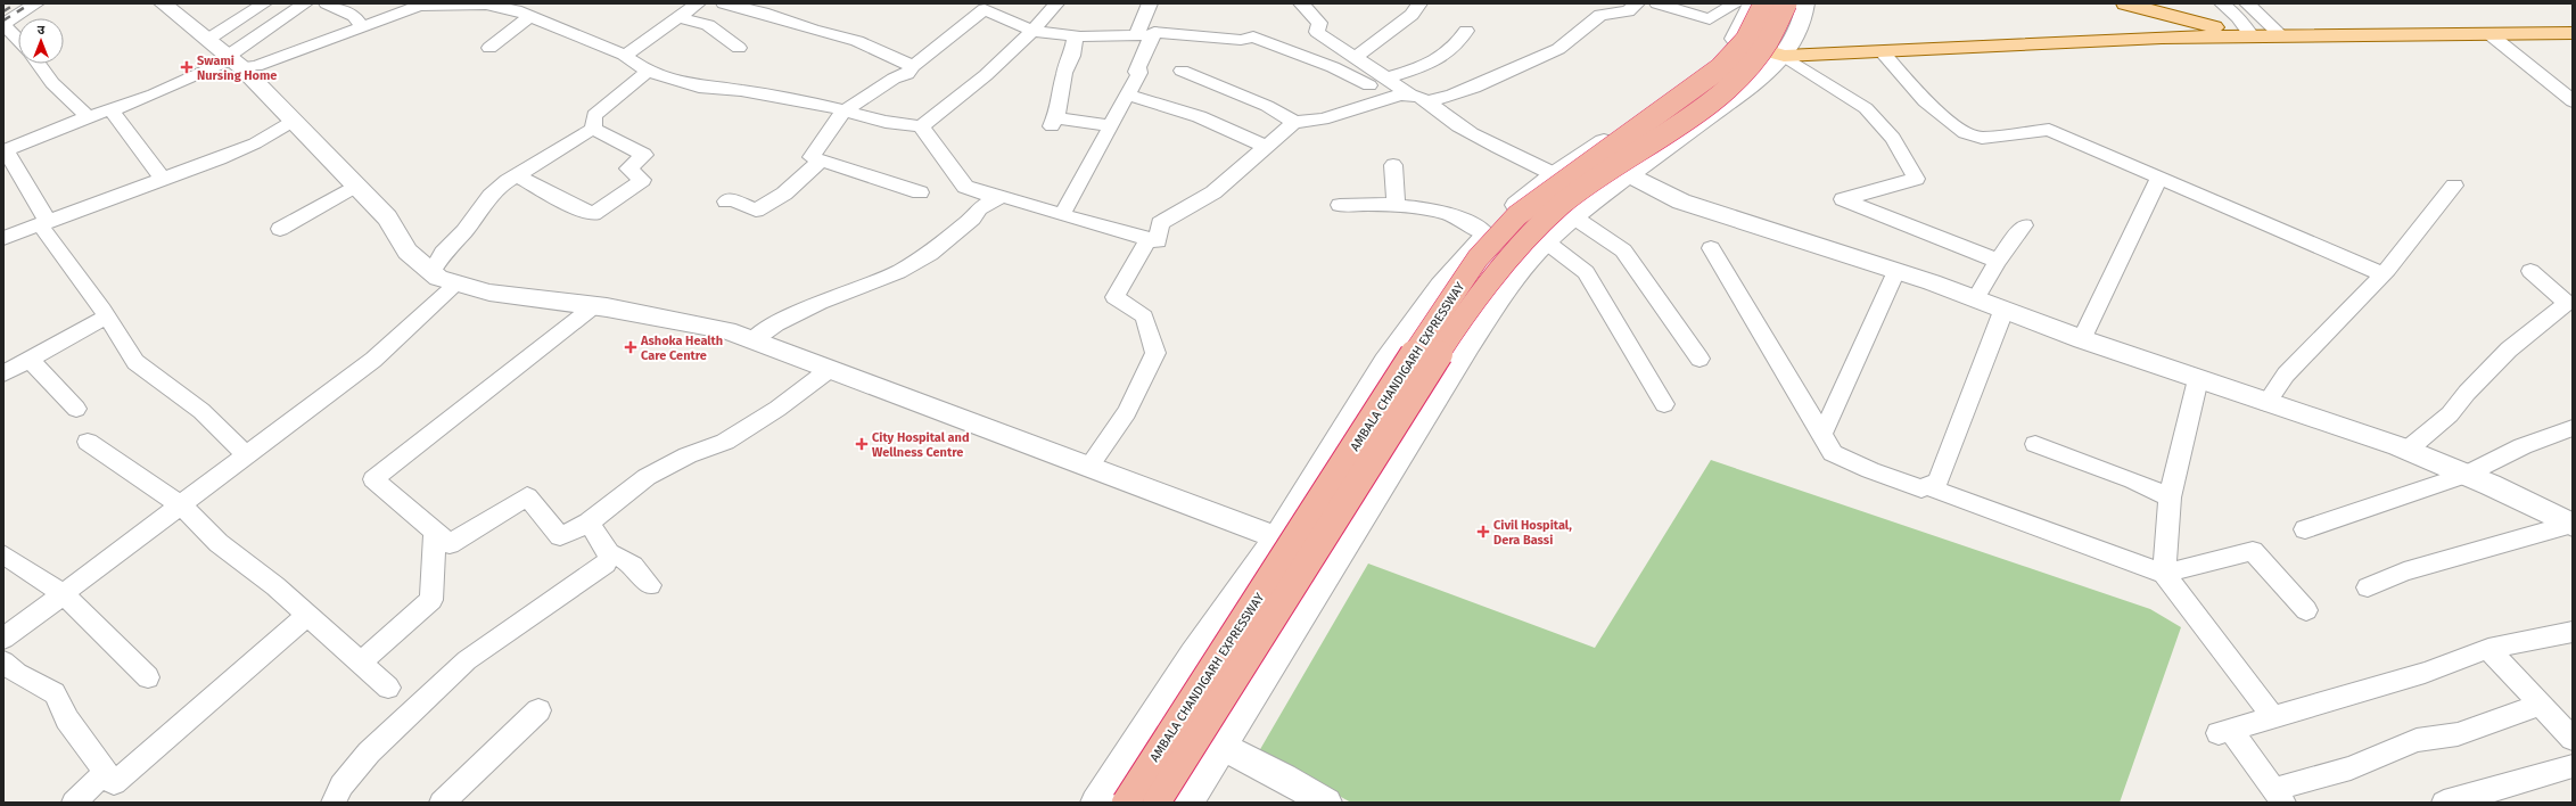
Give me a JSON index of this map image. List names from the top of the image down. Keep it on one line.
{"streets":{"highway":["AMBALA CHANDIGARH EXPRESSWAY"]},"places":{"health":["Swami Nursing Home","Ashoka Health Care Centre","City Hospital and Wellness Centre","Civil Hospital, Dera Bassi"]},"north":"top"}
